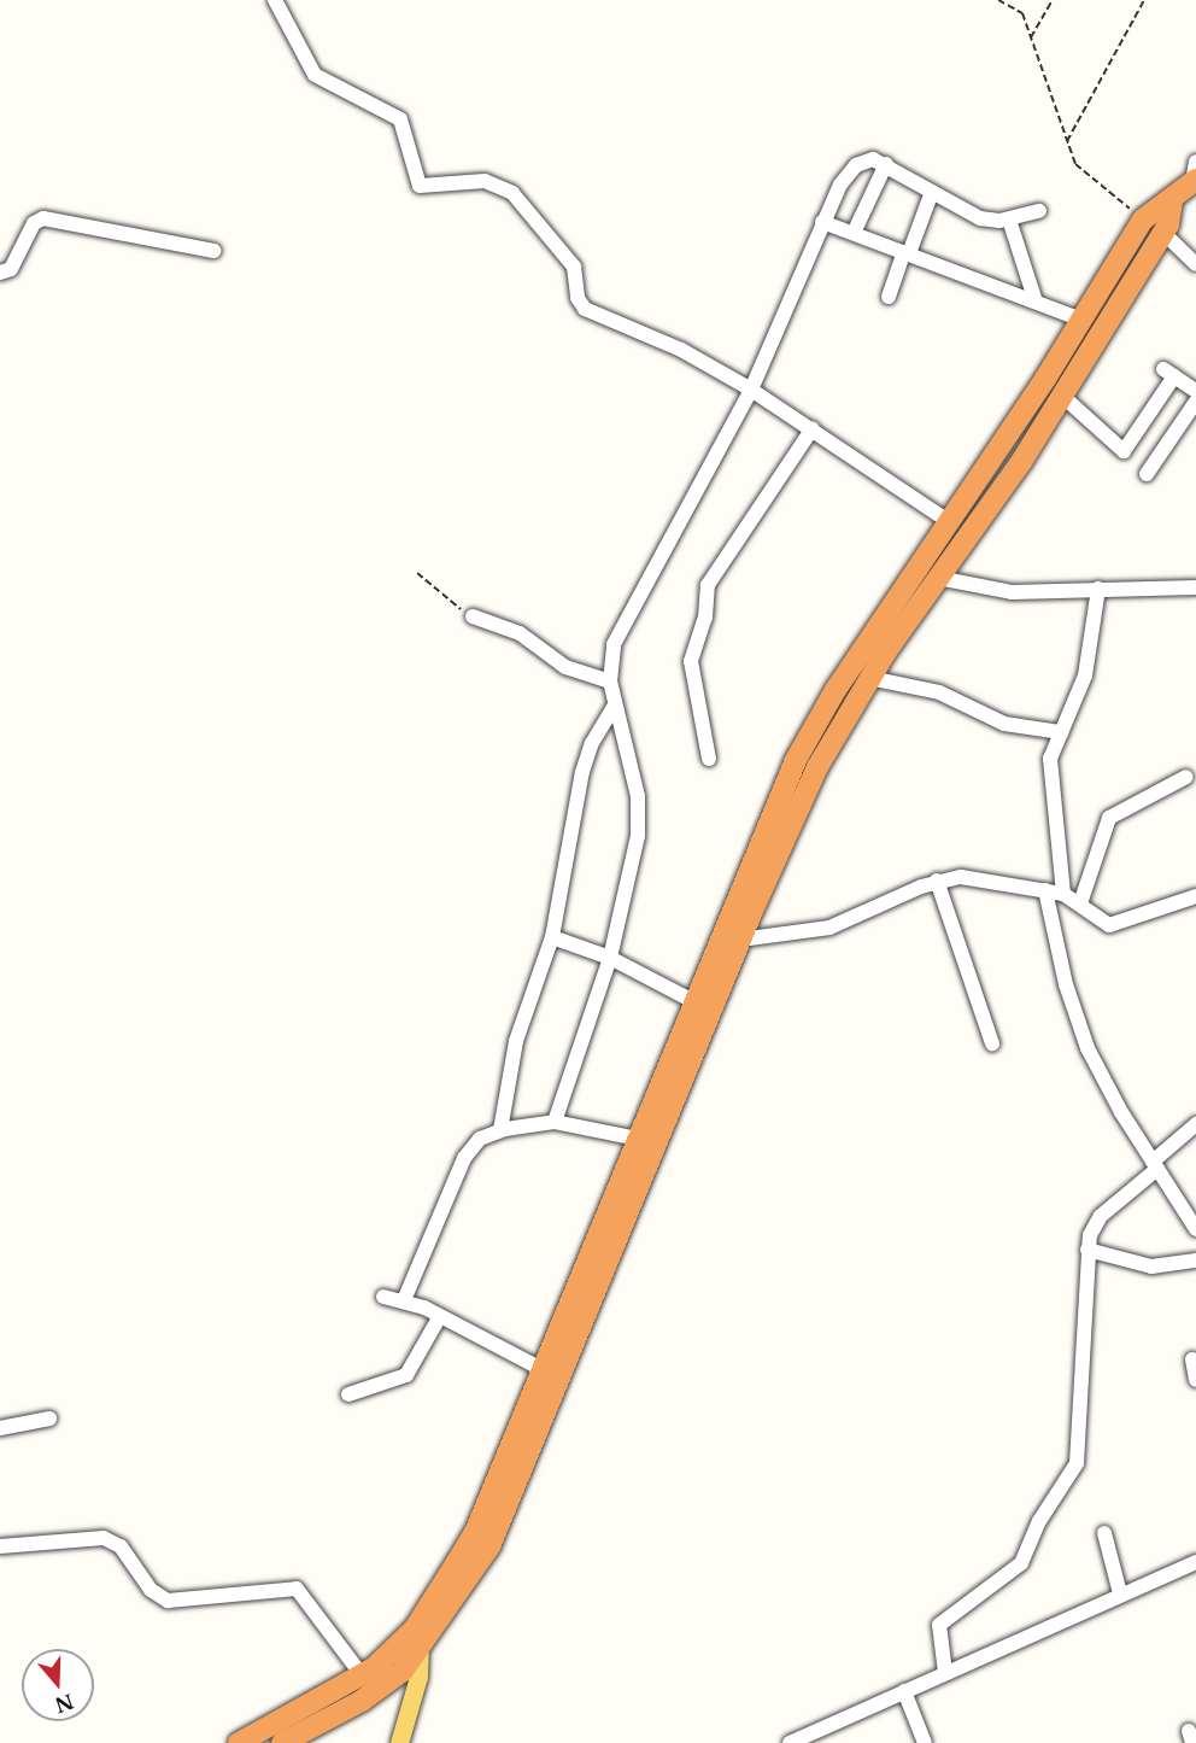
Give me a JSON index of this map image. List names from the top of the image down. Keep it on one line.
{"north":"bottom"}
